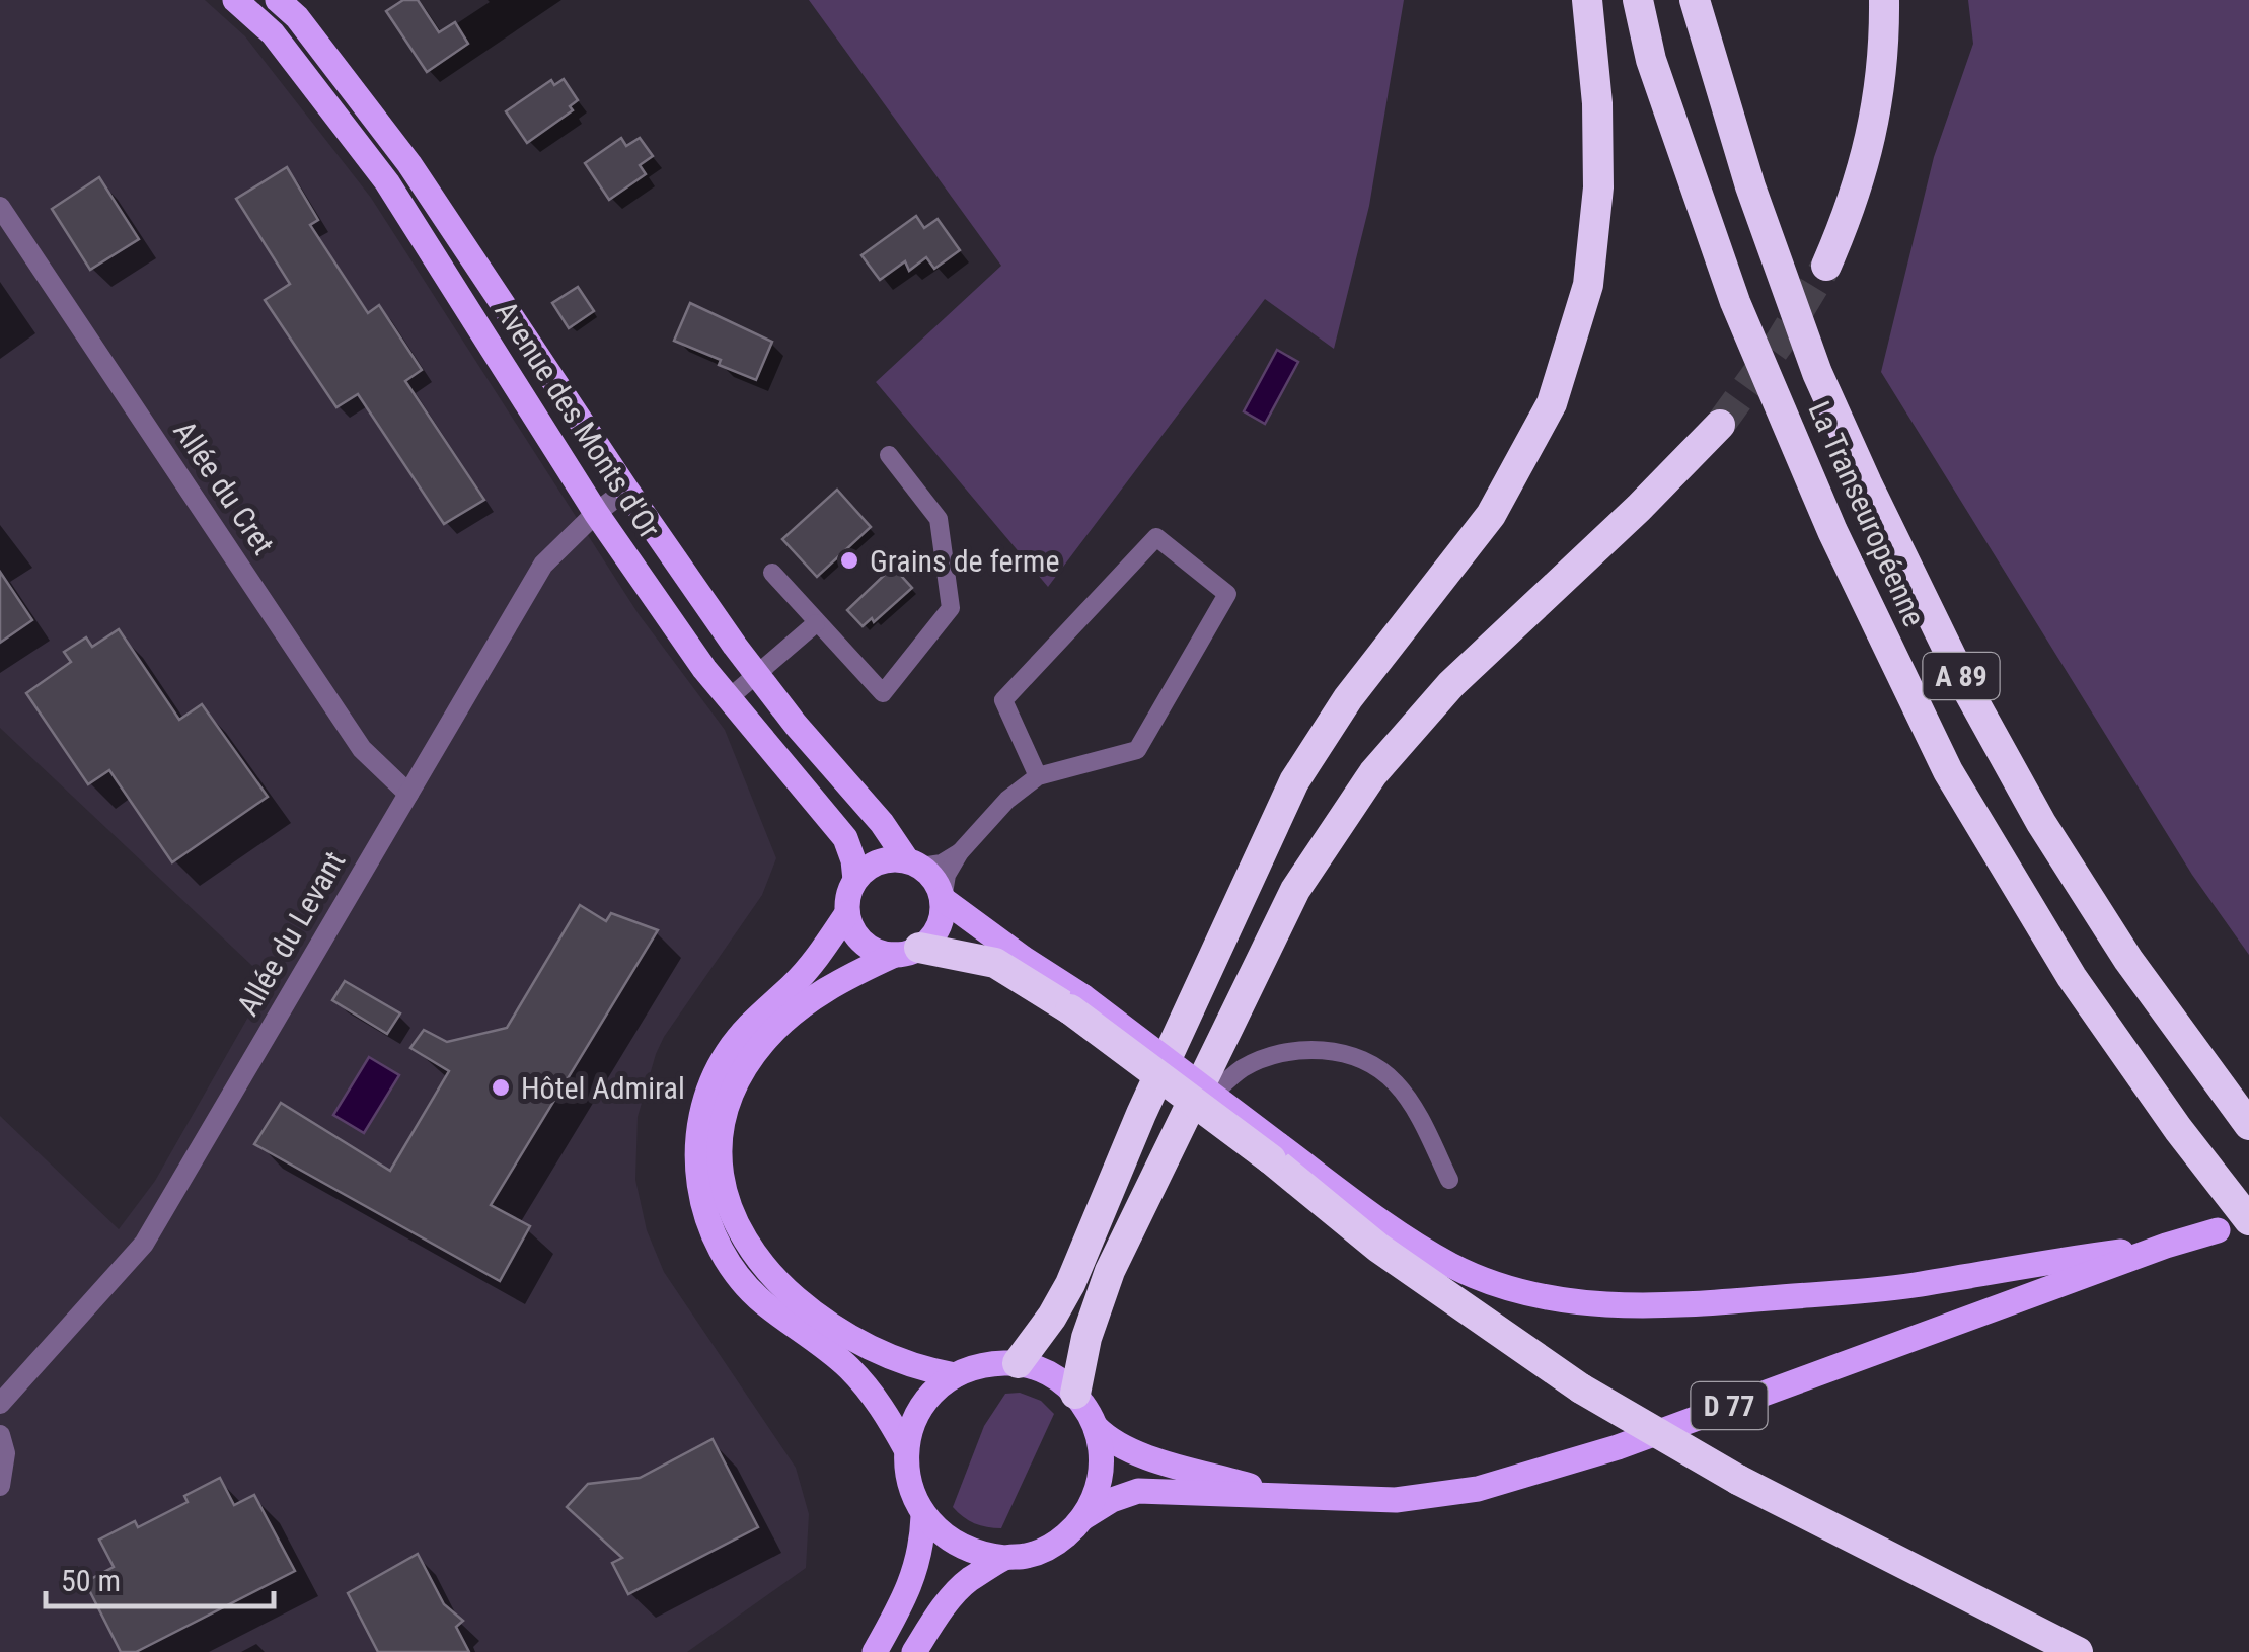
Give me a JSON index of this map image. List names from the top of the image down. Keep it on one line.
{"streets":{"highway":["La Transeuropéenne","A 89"],"main road":["Avenue des Monts d'Or","D 77"],"street":["Allée du Cret","Allée du Levant"]},"crossings":[["Avenue des Monts d'Or","Allée du Levant"],["Allée du Cret","Allée du Levant"]],"places":["Grains de ferme","Hôtel Admiral"],"scale_bar":"50 m"}
